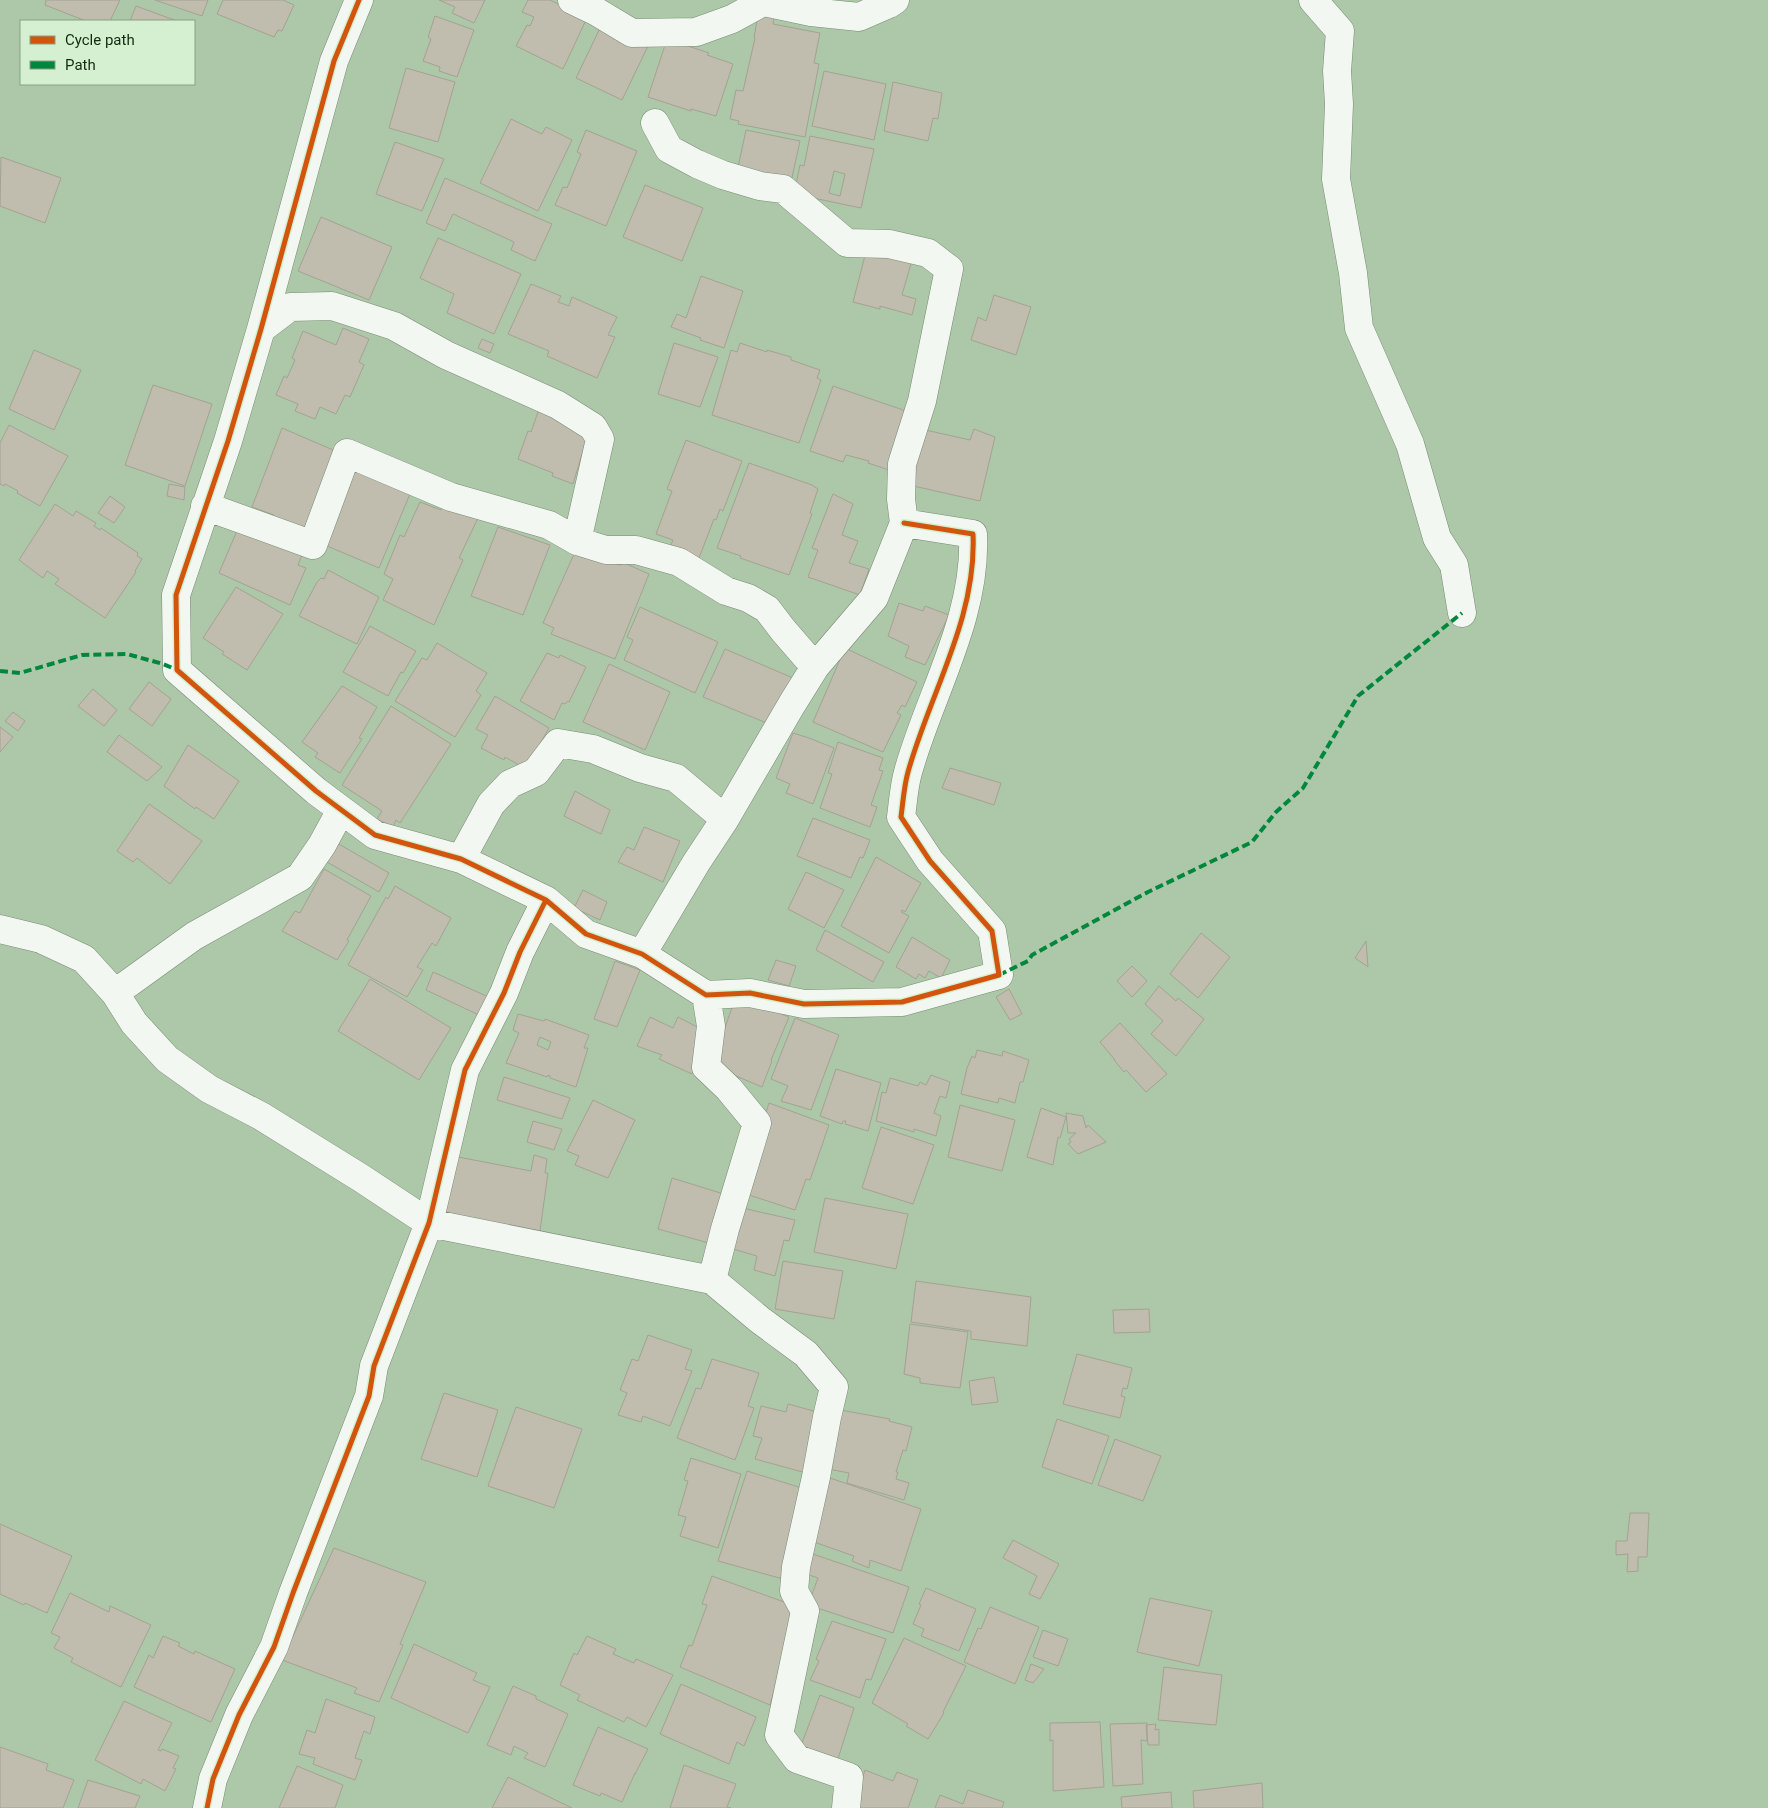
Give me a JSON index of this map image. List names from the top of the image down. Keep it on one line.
{"legend":["Cycle path","Path"]}
